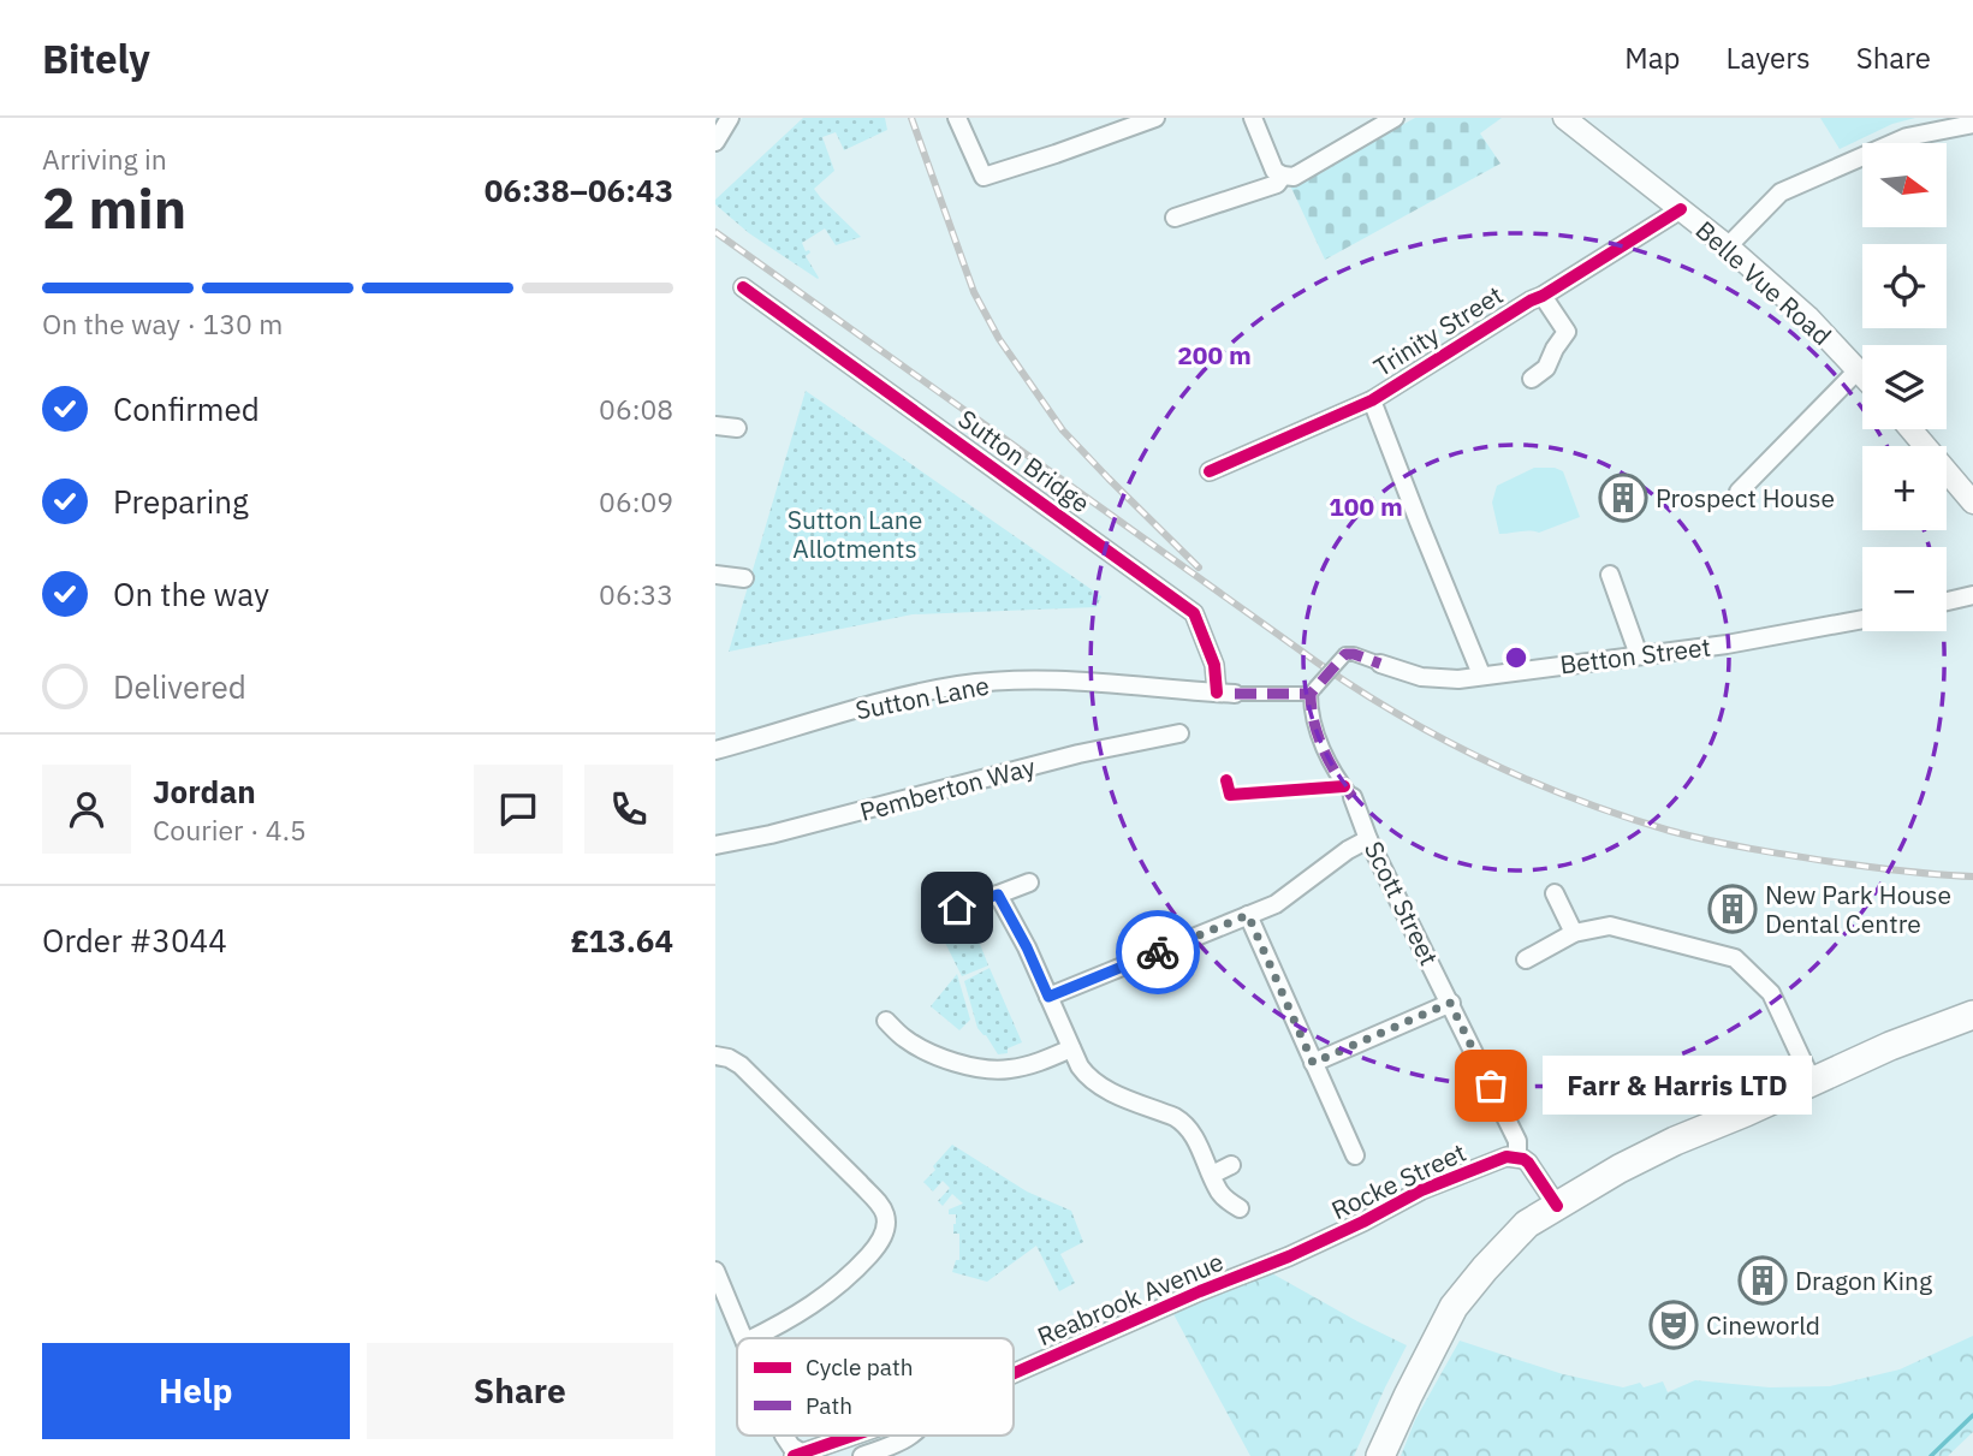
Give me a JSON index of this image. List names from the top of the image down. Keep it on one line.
{"streets":{"street":["Belle Vue Road","Trinity Street","Sutton Bridge","Betton Street","Sutton Lane","Pemberton Way","Scott Street","Rocke Street","Reabrook Avenue"]},"crossings":[["Belle Vue Road","Trinity Street"],["Sutton Bridge","Sutton Lane"],["Betton Street","Scott Street"],["Scott Street","Rocke Street"],["Rocke Street","Reabrook Avenue"]],"parks":["Sutton Lane Allotments"],"places":{"building":["Prospect House","New Park House Dental Centre","Dragon King"],"other":["Farr & Harris LTD"],"theatre":["Cineworld"]},"legend":["Cycle path","Path"],"north":"right","page":{"header":"Bitely","nav":["Map","Layers","Share"],"heading":["2 min","Arriving in","06:38–06:43"],"panel":["Jordan","Courier · 4.5","Order #3044","£13.64"],"map_buttons":["+","−"],"bar":"On the way · 130 m","list":[["Confirmed","06:08"],["Preparing","06:09"],["On the way","06:33"],"Delivered"],"bubble":"Farr & Harris LTD","buttons":["Help","Share"]},"rings":["200 m","100 m"]}
